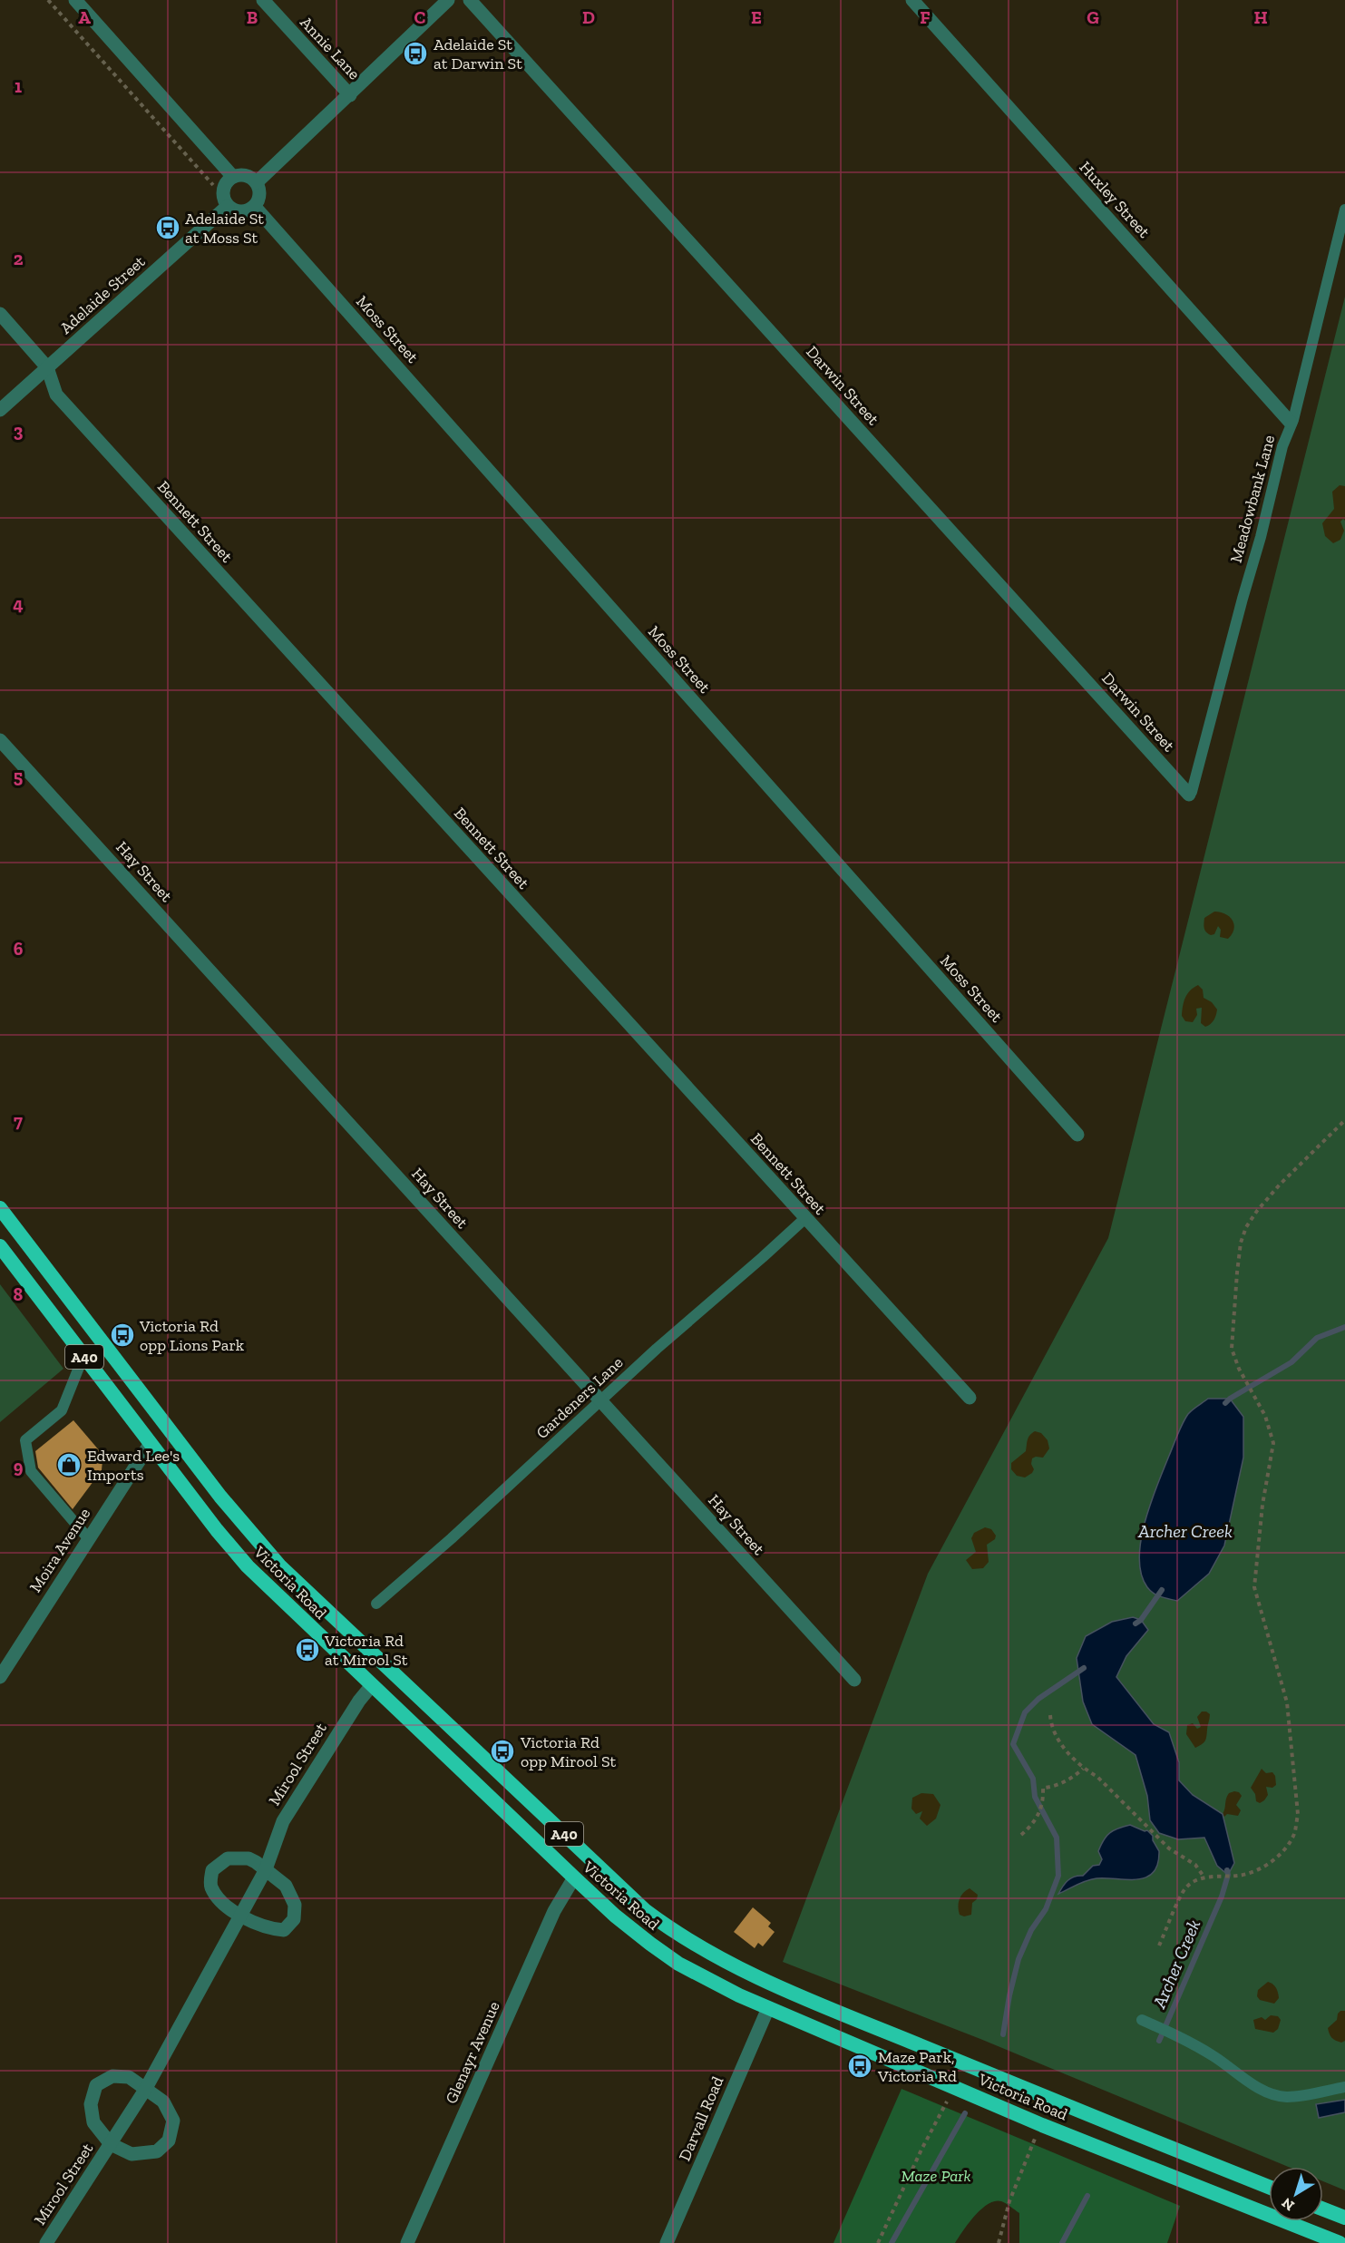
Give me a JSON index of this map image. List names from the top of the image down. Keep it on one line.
{"streets":{"highway":["A40","Victoria Road"],"street":["Annie Lane","Huxley Street","Adelaide Street","Moss Street","Darwin Street","Bennett Street","Hay Street","Moira Avenue","Mirool Street","Glenayr Avenue","Darvall Road"],"lane":["Meadowbank Lane","Gardeners Lane"]},"crossings":[["Huxley Street","Meadowbank Lane"],["Adelaide Street","Moss Street"],["Adelaide Street","Bennett Street"],["Darwin Street","Meadowbank Lane"],["Bennett Street","Gardeners Lane"],["Hay Street","Gardeners Lane"],["Moira Avenue","Victoria Road"],["Victoria Road","Mirool Street"],["Victoria Road","Glenayr Avenue"],["Victoria Road","Darvall Road"]],"water":["Archer Creek"],"parks":["Maze Park"],"places":{"bus stop":["Adelaide St at Darwin St","Adelaide St at Moss St","Victoria Rd opp Lions Park","Victoria Rd at Mirool St","Victoria Rd opp Mirool St","Maze Park, Victoria Rd"],"shop":["Edward Lee's Imports"]},"north":"bottom left","grid":{"columns":["A","B","C","D","E","F","G","H"],"rows":["1","2","3","4","5","6","7","8","9"]}}
